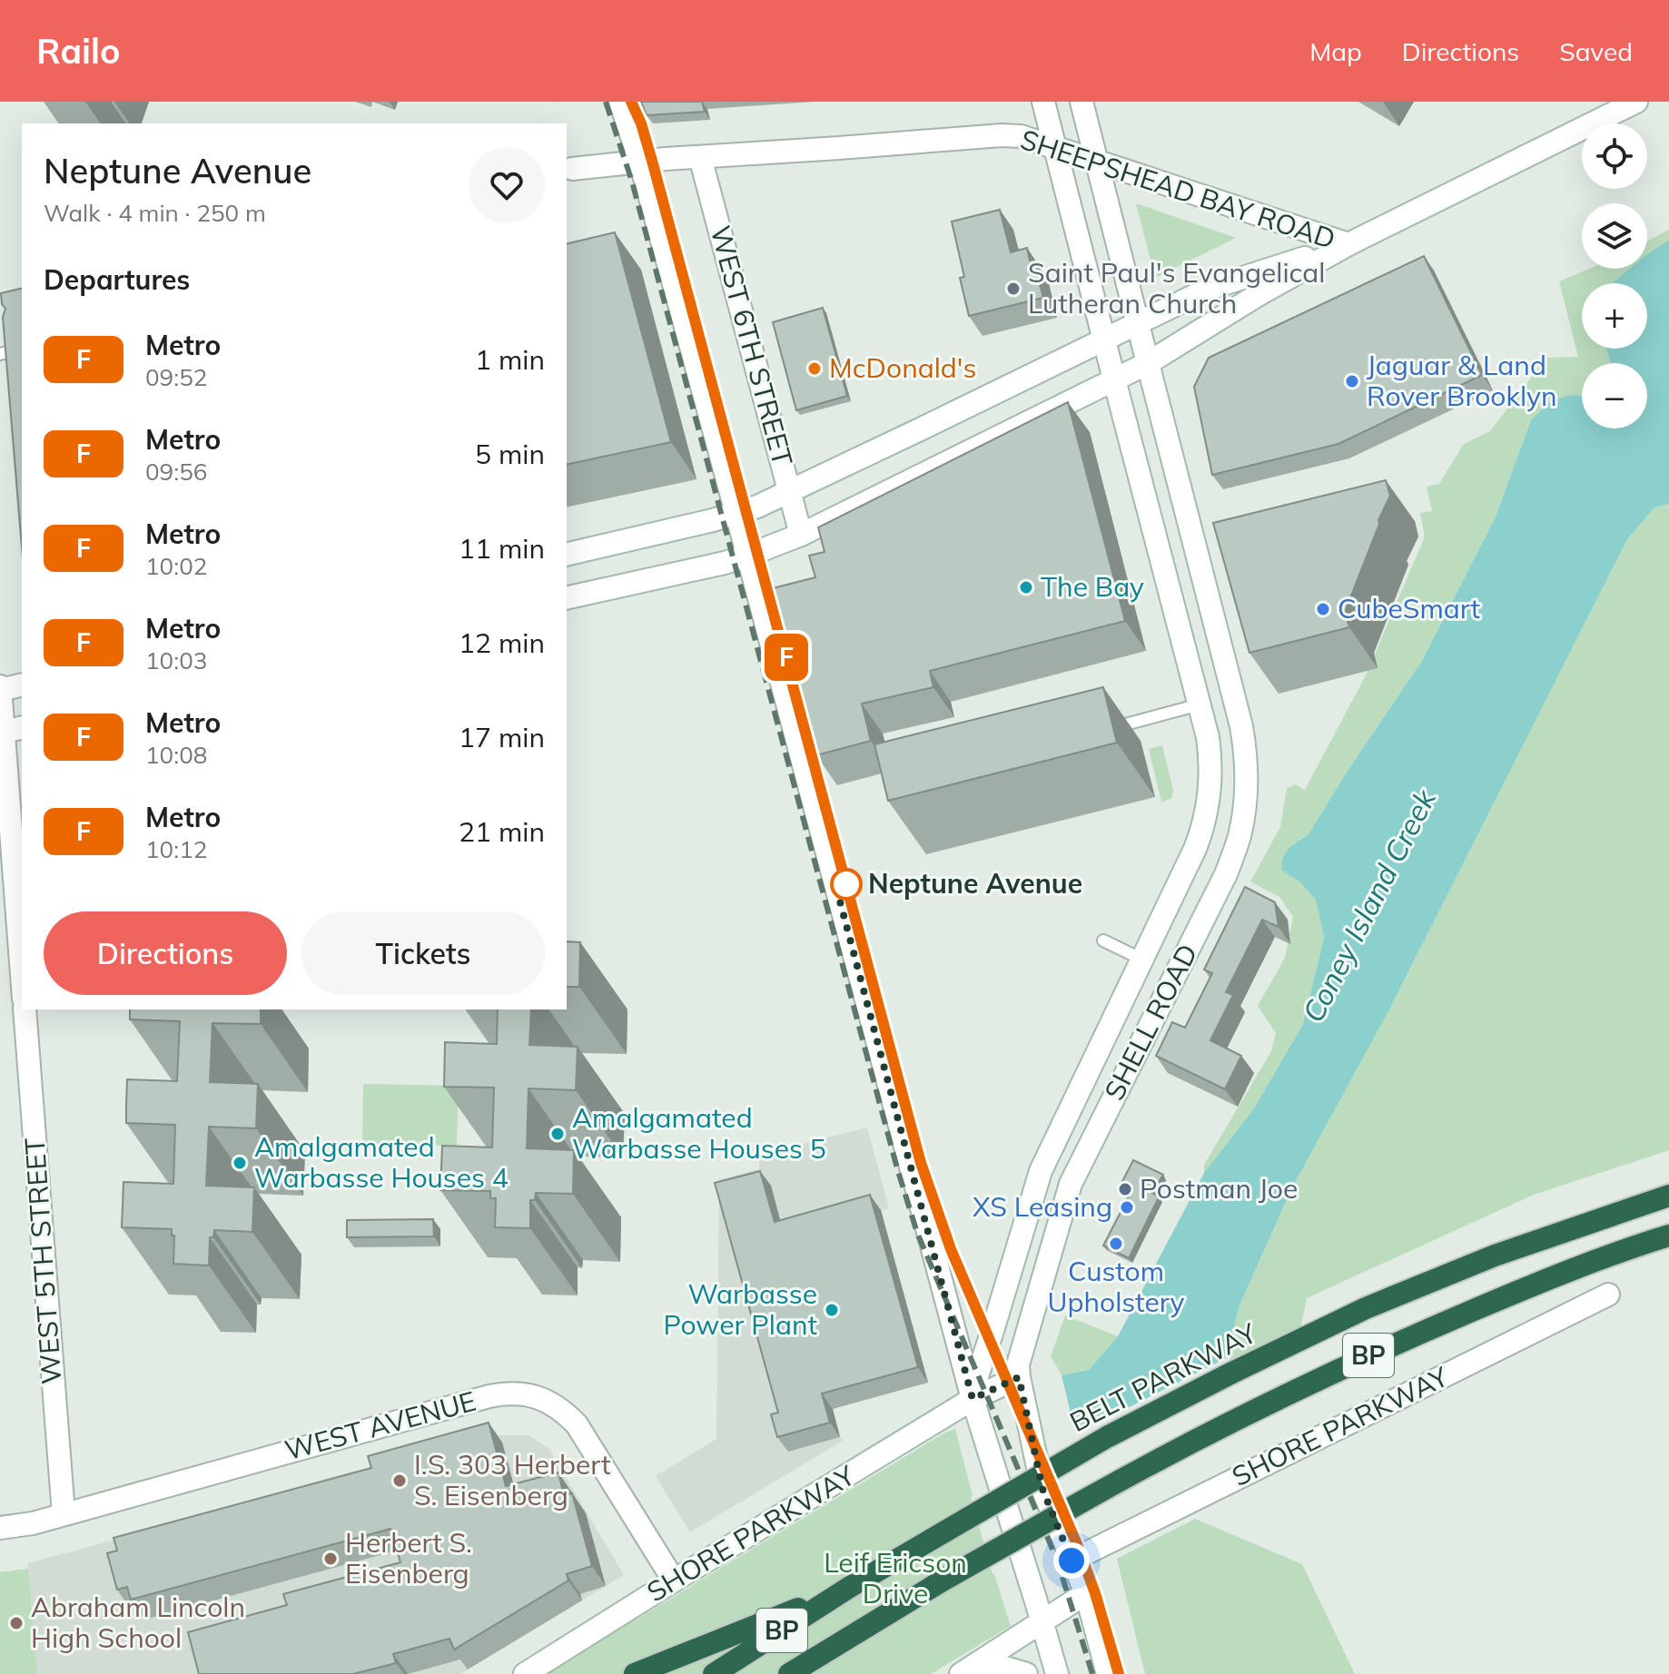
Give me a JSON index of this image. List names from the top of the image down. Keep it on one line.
{"streets":{"highway":["BP","BELT PARKWAY"],"main road":["SHEEPSHEAD BAY ROAD","WEST 6TH STREET","SHELL ROAD","WEST 5TH STREET","WEST AVENUE","SHORE PARKWAY"]},"crossings":[["SHEEPSHEAD BAY ROAD","WEST 6TH STREET"],["SHEEPSHEAD BAY ROAD","SHELL ROAD"],["SHELL ROAD","SHORE PARKWAY"],["WEST 5TH STREET","WEST AVENUE"],["WEST AVENUE","SHORE PARKWAY"]],"water":["Coney Island Creek"],"parks":["Leif Ericson Drive"],"places":["Saint Paul's Evangelical Lutheran Church","McDonald's","Jaguar & Land Rover Brooklyn","The Bay","CubeSmart","Neptune Avenue","Amalgamated Warbasse Houses 5","Amalgamated Warbasse Houses 4","Postman Joe","XS Leasing","Custom Upholstery","Warbasse Power Plant","I.S. 303 Herbert S. Eisenberg","Herbert S. Eisenberg","Abraham Lincoln High School"],"lines":["metro line F"],"page":{"header":"Railo","nav":["Map","Directions","Saved"],"on_map":"F","map_buttons":["+","−"],"heading":[["Neptune Avenue","Walk · 4 min · 250 m"],"Departures"],"list":[{"mark":"F","name":"Metro","note":"09:52","value":"1 min"},{"mark":"F","name":"Metro","note":"09:56","value":"5 min"},{"mark":"F","name":"Metro","note":"10:02","value":"11 min"},{"mark":"F","name":"Metro","note":"10:03","value":"12 min"},{"mark":"F","name":"Metro","note":"10:08","value":"17 min"},{"mark":"F","name":"Metro","note":"10:12","value":"21 min"}],"buttons":["Directions","Tickets"]}}
